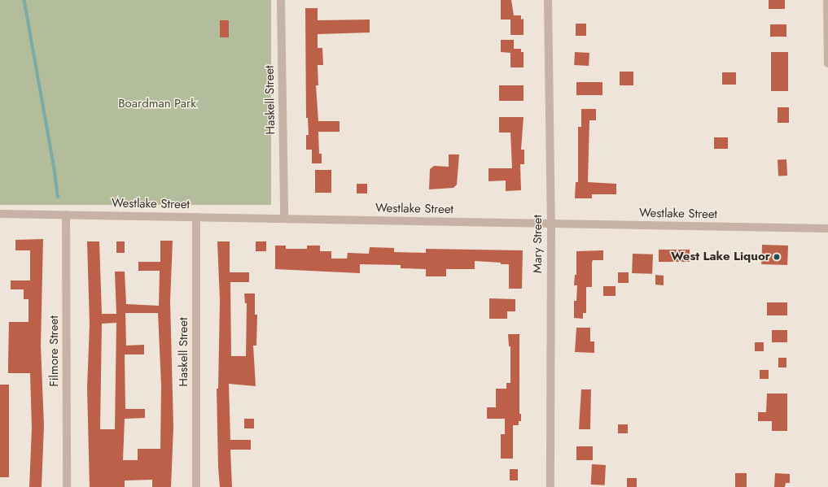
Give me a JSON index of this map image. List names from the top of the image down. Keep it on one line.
{"streets":{"street":["Haskell Street","Westlake Street","Mary Street","Filmore Street"]},"crossings":[["Haskell Street","Westlake Street"],["Westlake Street","Mary Street"],["Westlake Street","Filmore Street"]],"parks":["Boardman Park"],"places":["West Lake Liquor"]}
